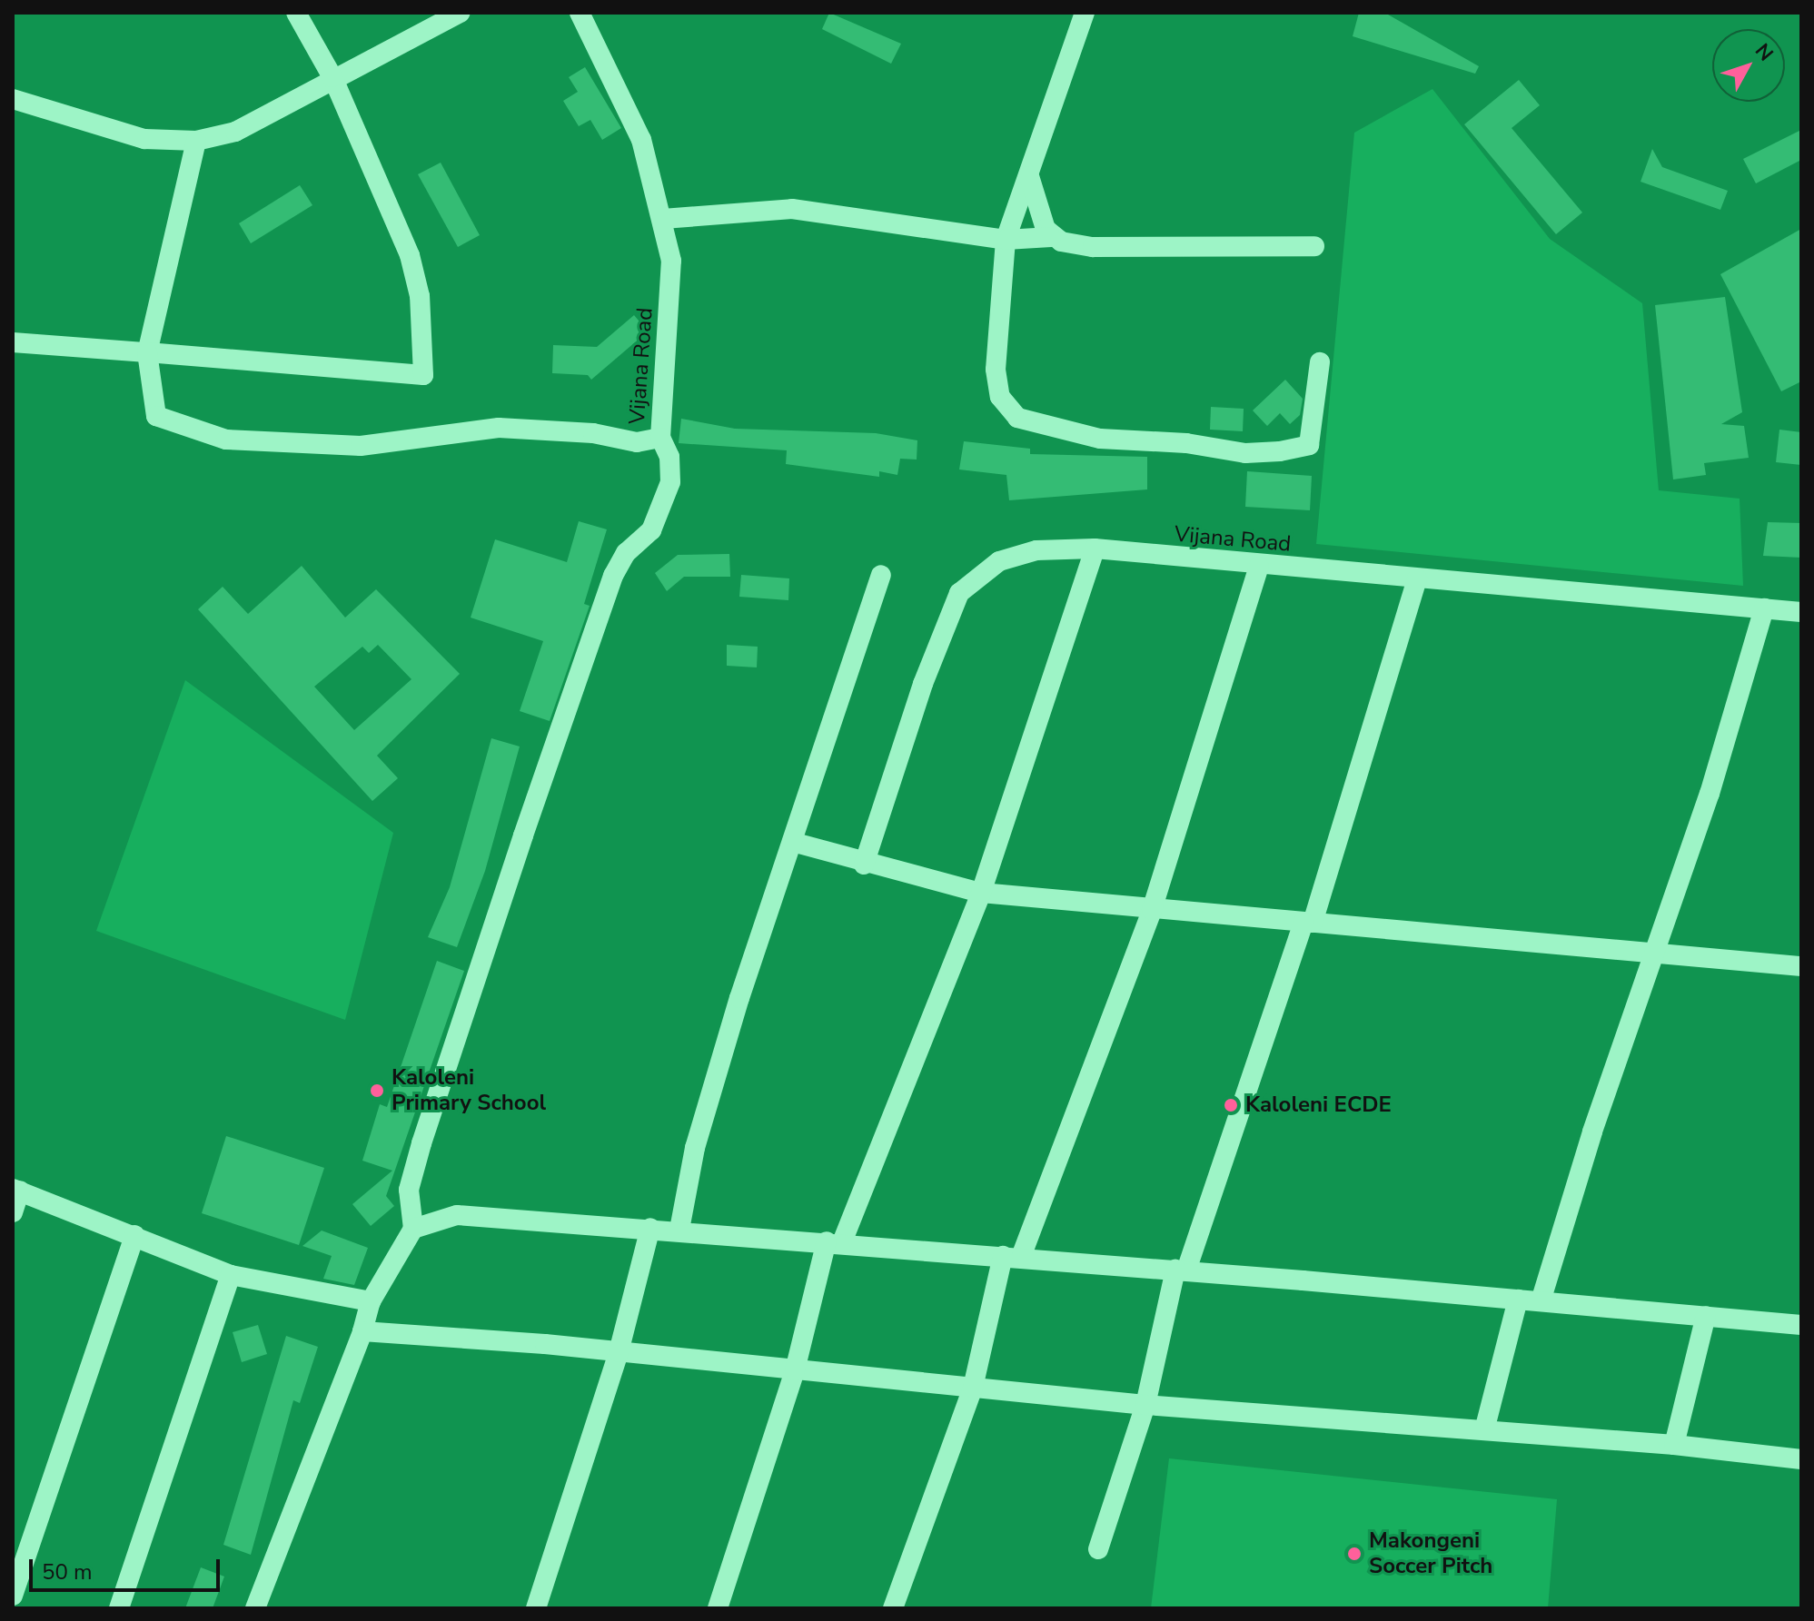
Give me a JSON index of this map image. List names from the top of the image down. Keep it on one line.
{"streets":{"street":["Vijana Road"]},"places":["Kaloleni Primary School","Kaloleni ECDE","Makongeni Soccer Pitch"],"scale_bar":"50 m","north":"top right"}
